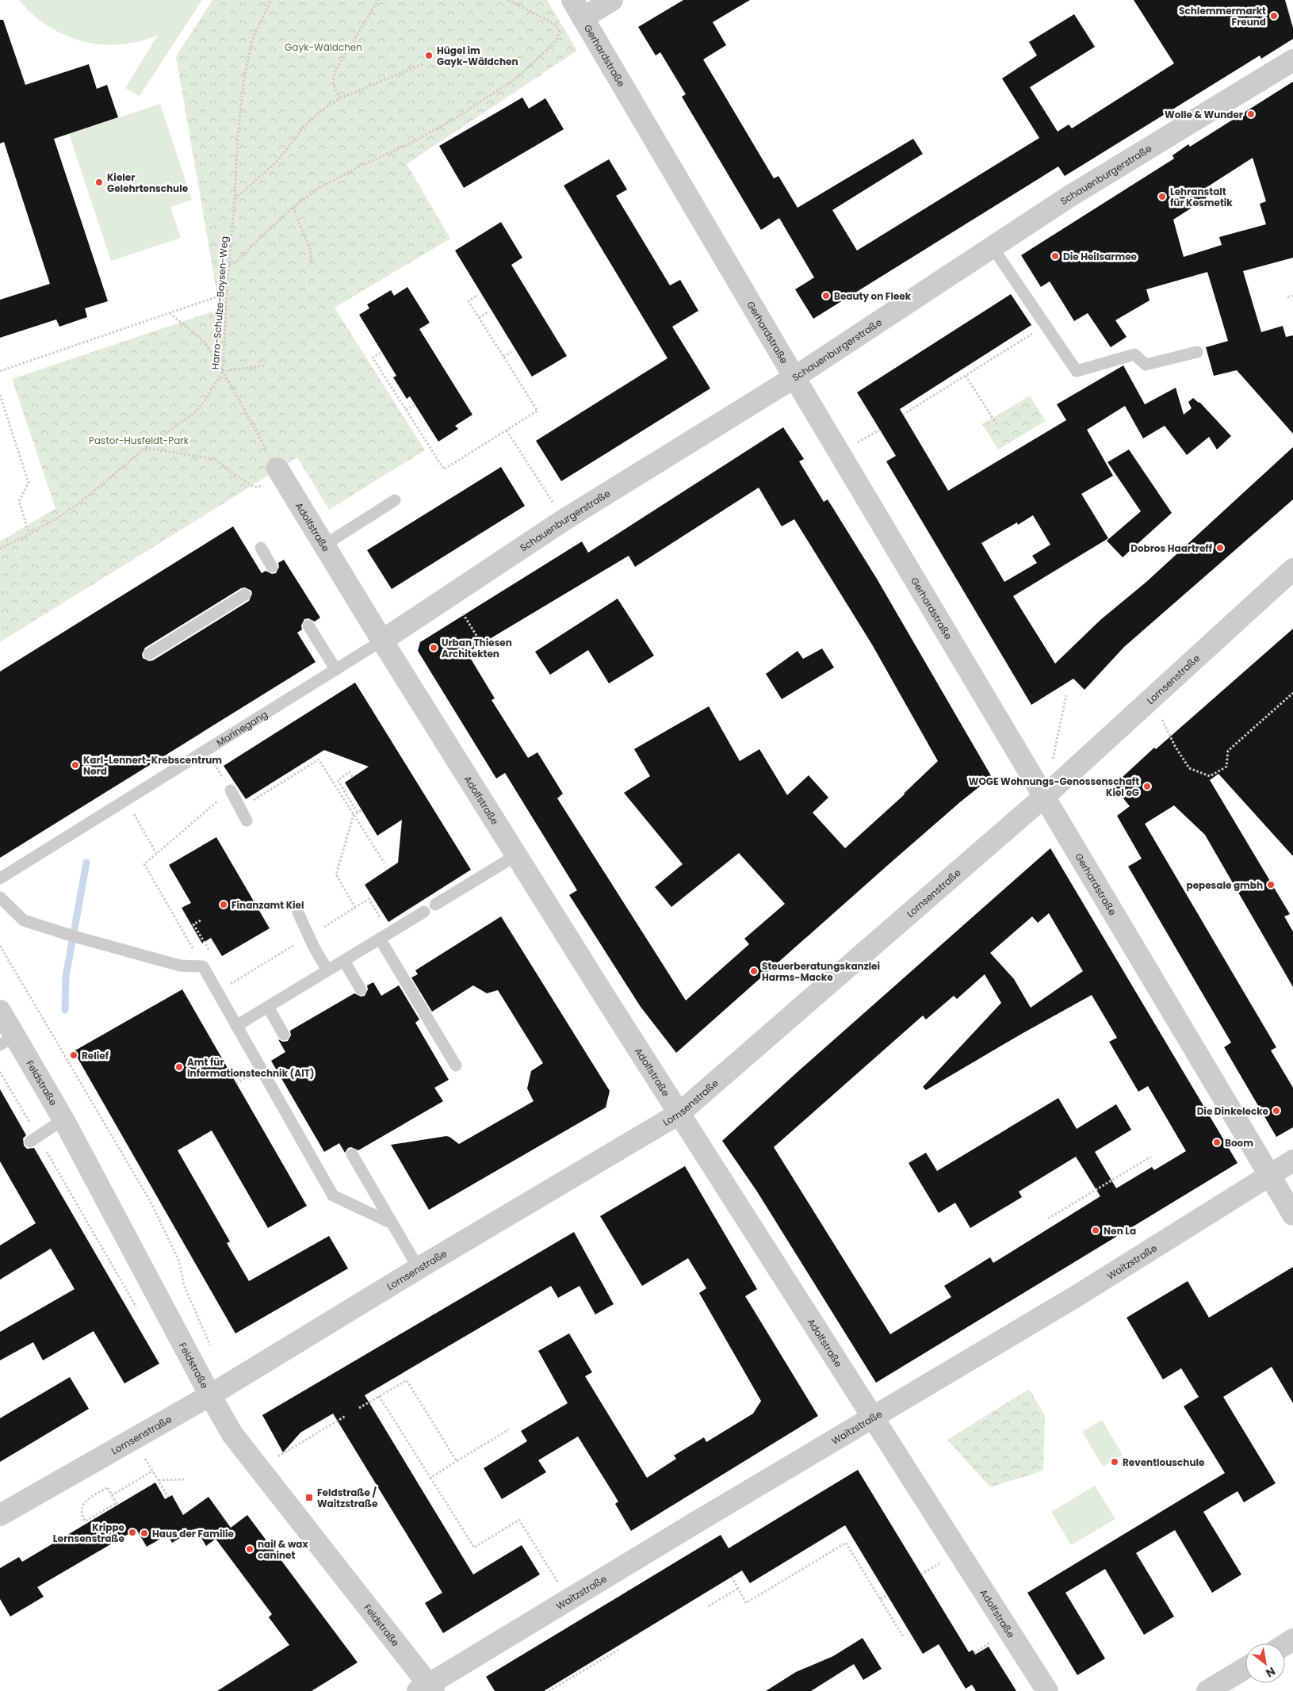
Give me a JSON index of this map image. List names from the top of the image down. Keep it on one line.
{"streets":{"street":["Gerhardstraße","Schauenburgerstraße","Adolfstraße","Lornsenstraße","Feldstraße","Waitzstraße"],"lane":["Marinegang"],"path":["Harro-Schulze-Boysen-Weg"]},"crossings":[["Gerhardstraße","Schauenburgerstraße"],["Gerhardstraße","Lornsenstraße"],["Gerhardstraße","Waitzstraße"],["Schauenburgerstraße","Adolfstraße"],["Schauenburgerstraße","Marinegang"],["Adolfstraße","Lornsenstraße"],["Adolfstraße","Marinegang"],["Adolfstraße","Waitzstraße"],["Lornsenstraße","Feldstraße"],["Feldstraße","Waitzstraße"]],"parks":["Gayk-Wäldchen","Pastor-Husfeldt-Park"],"places":{"other":["Schlemmermarkt Freund","Hügel im Gayk-Wäldchen","Wolle & Wunder","Kieler Gelehrtenschule","Lehranstalt für Kosmetik","Die Heilsarmee","Beauty on Fleek","Dobros Haartreff","Urban Thiesen Architekten","Karl-Lennert-Krebscentrum Nord","WOGE Wohnungs-Genossenschaft Kiel eG","pepesale gmbh","Finanzamt Kiel","Steuerberatungskanzlei Harms-Macke","Relief","Amt für Informationstechnik (AIT)","Die Dinkelecke","Boom","Non La","Reventlouschule","Krippe Lornsenstraße","Haus der Familie","nail & wax caninet"],"transit":["Feldstraße / Waitzstraße"]},"north":"bottom right"}
